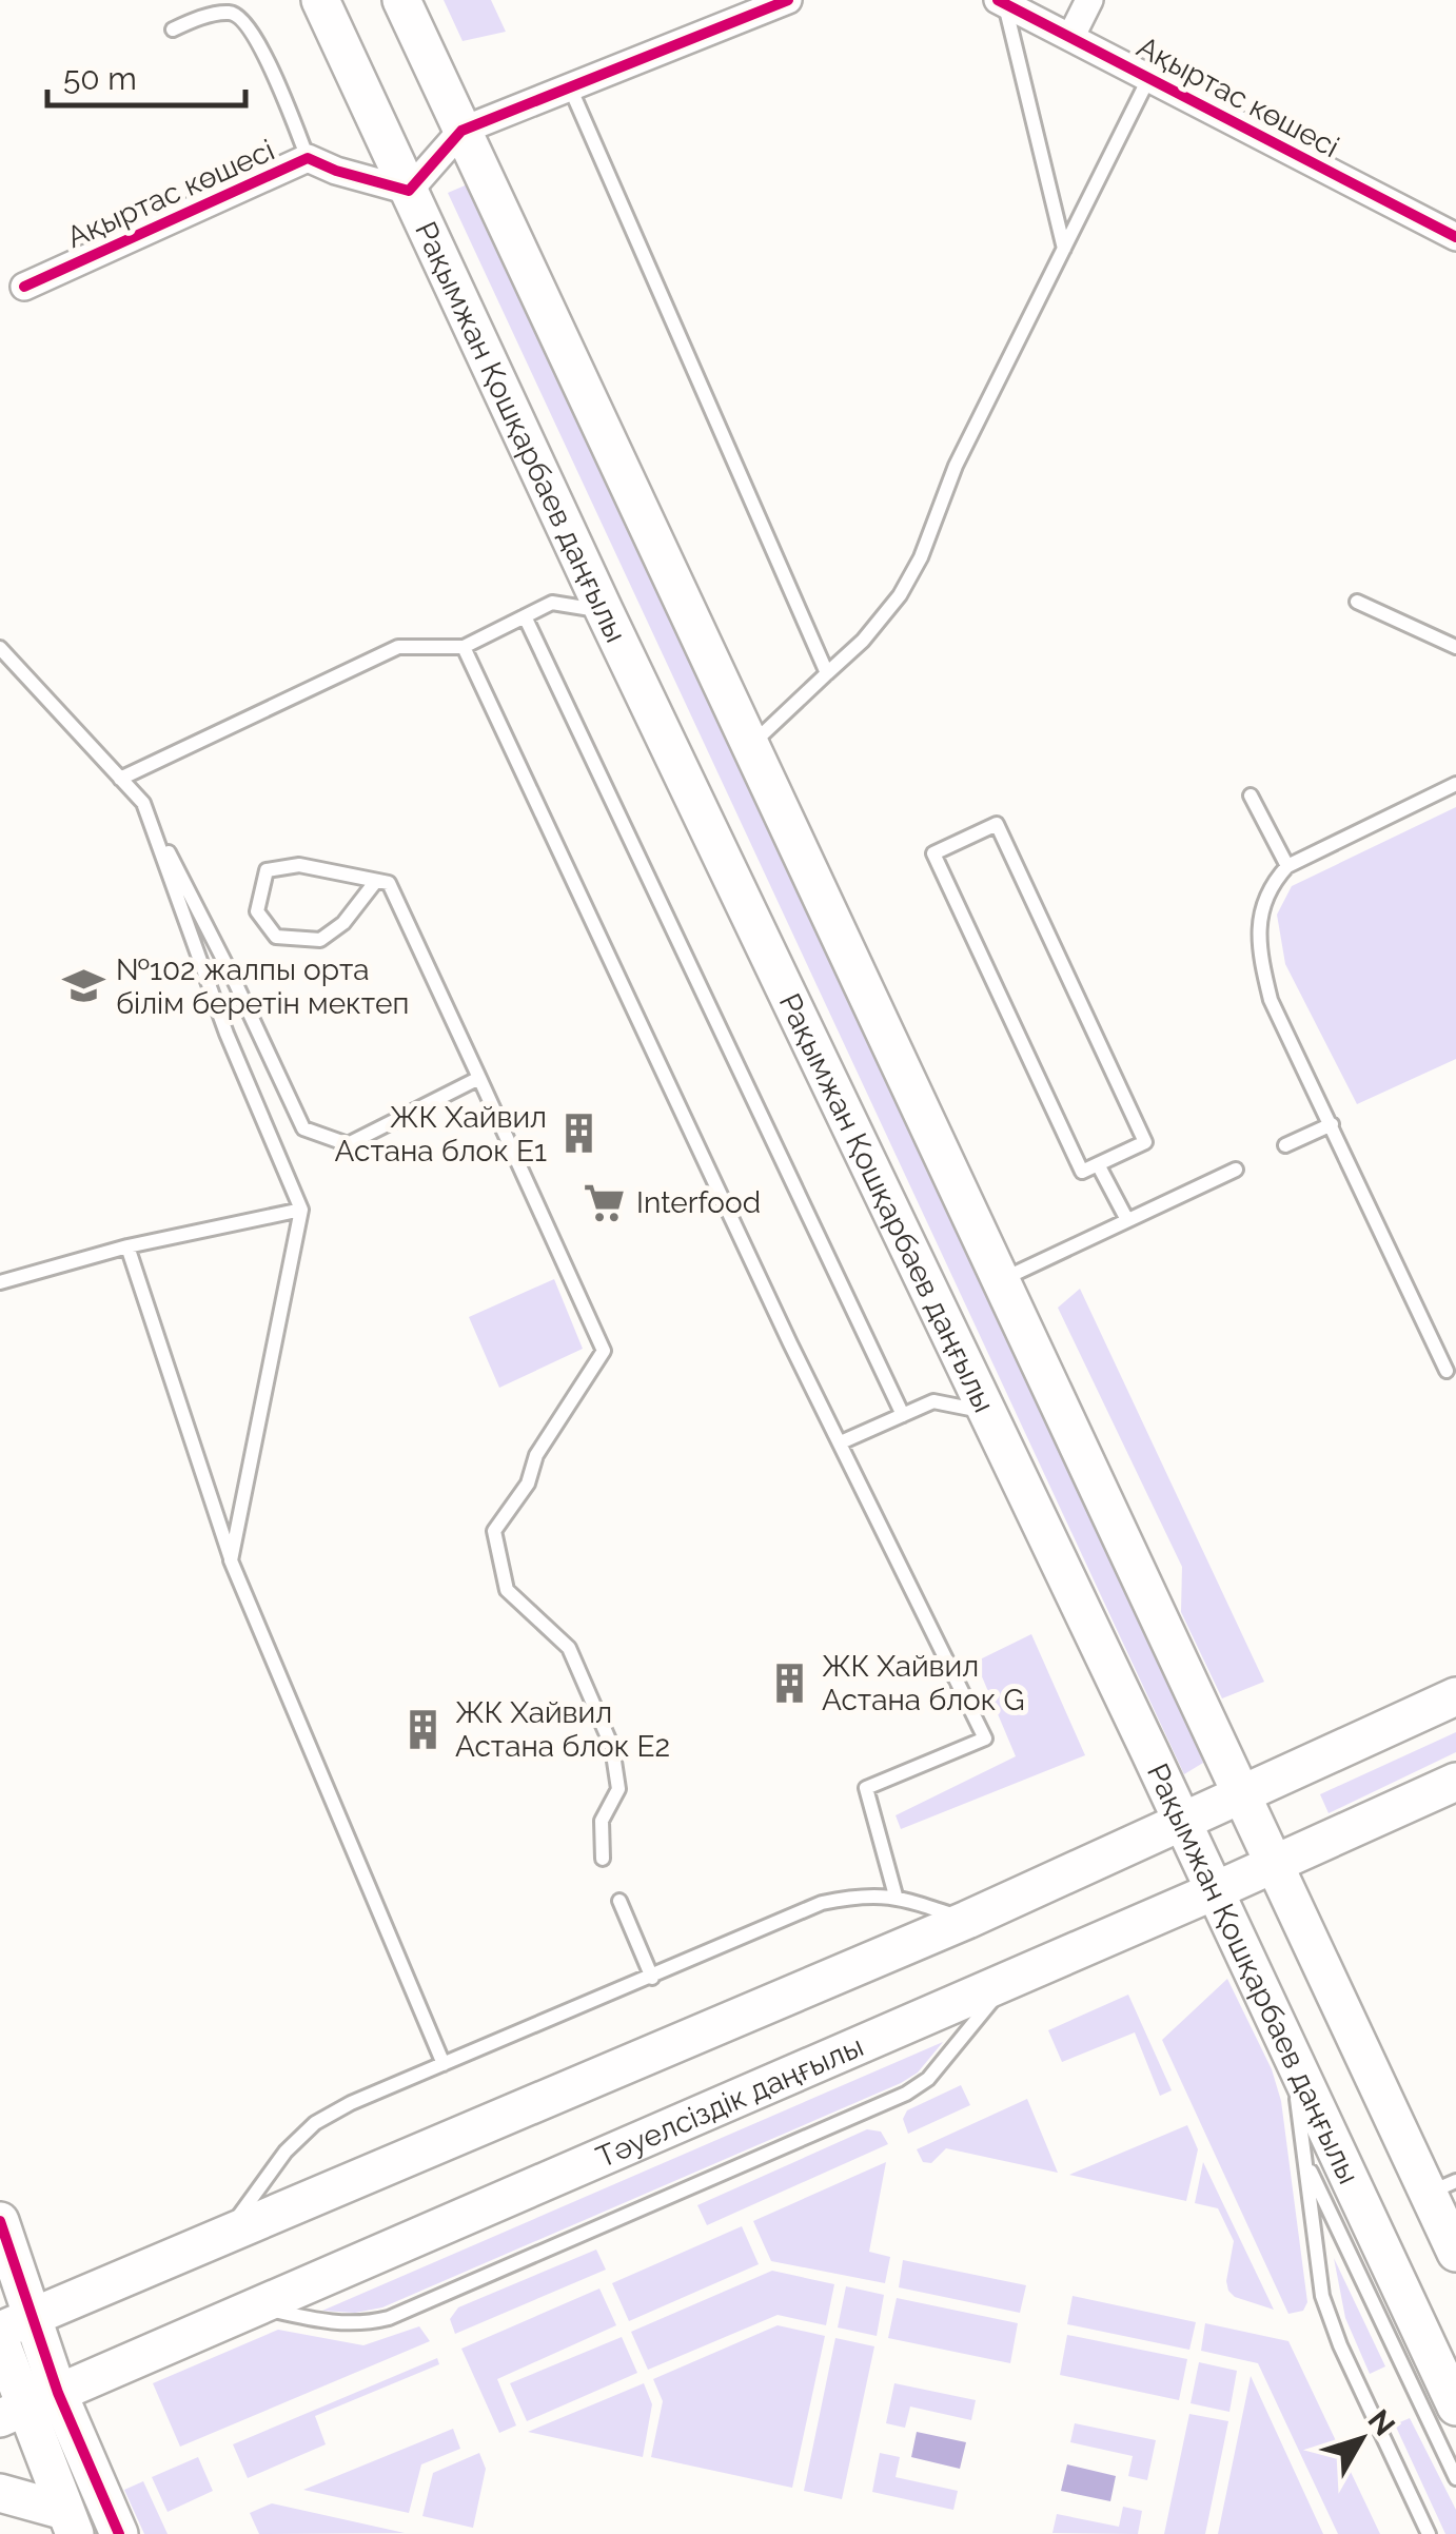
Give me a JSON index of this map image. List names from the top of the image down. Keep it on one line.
{"streets":{"main road":["Рақымжан Қошқарбаев даңғылы","Тәуелсіздік даңғылы"],"street":["Ақыртас көшесі"]},"crossings":[["Ақыртас көшесі","Рақымжан Қошқарбаев даңғылы"],["Рақымжан Қошқарбаев даңғылы","Тәуелсіздік даңғылы"]],"places":{"school or university":["№102 жалпы орта білім беретін мектеп"],"building":["ЖК Хайвил Астана блок E1","ЖК Хайвил Астана блок G","ЖК Хайвил Астана блок E2"],"supermarket":["Interfood"]},"scale_bar":"50 m","north":"top right"}
